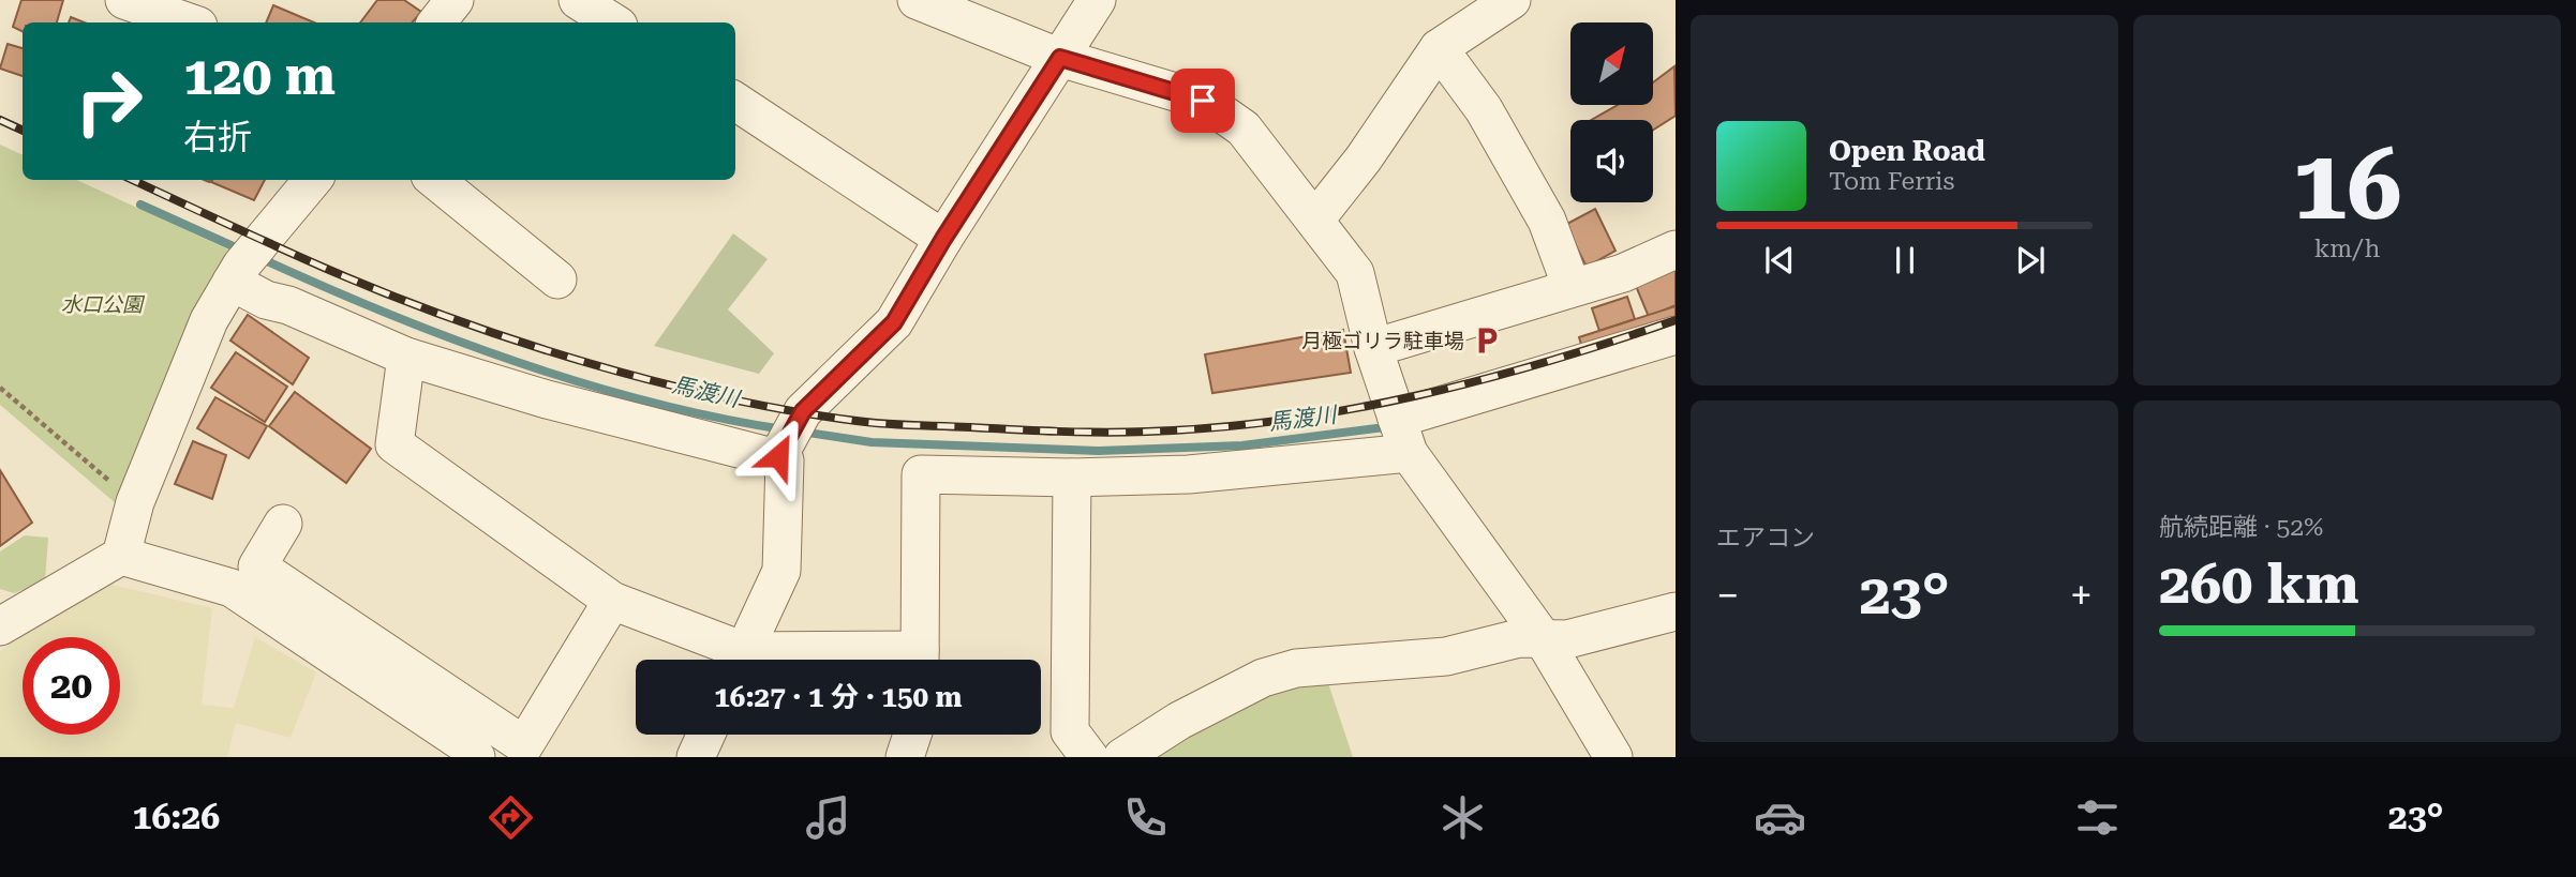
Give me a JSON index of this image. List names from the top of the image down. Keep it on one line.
{"water":["馬渡川"],"parks":["水口公園"],"places":{"parking":["月極ゴリラ駐車場"]},"north":"top right","page":{"tile":[["16","km/h"],"エアコン",["航続距離 · 52%","260 km"]],"turn":["120 m","右折"],"song":["Open Road","Tom Ferris"],"heat":["−","23°","+"],"limit":"20","trip":"16:27 · 1 分 · 150 m","tabs":["16:26","23°"]}}
